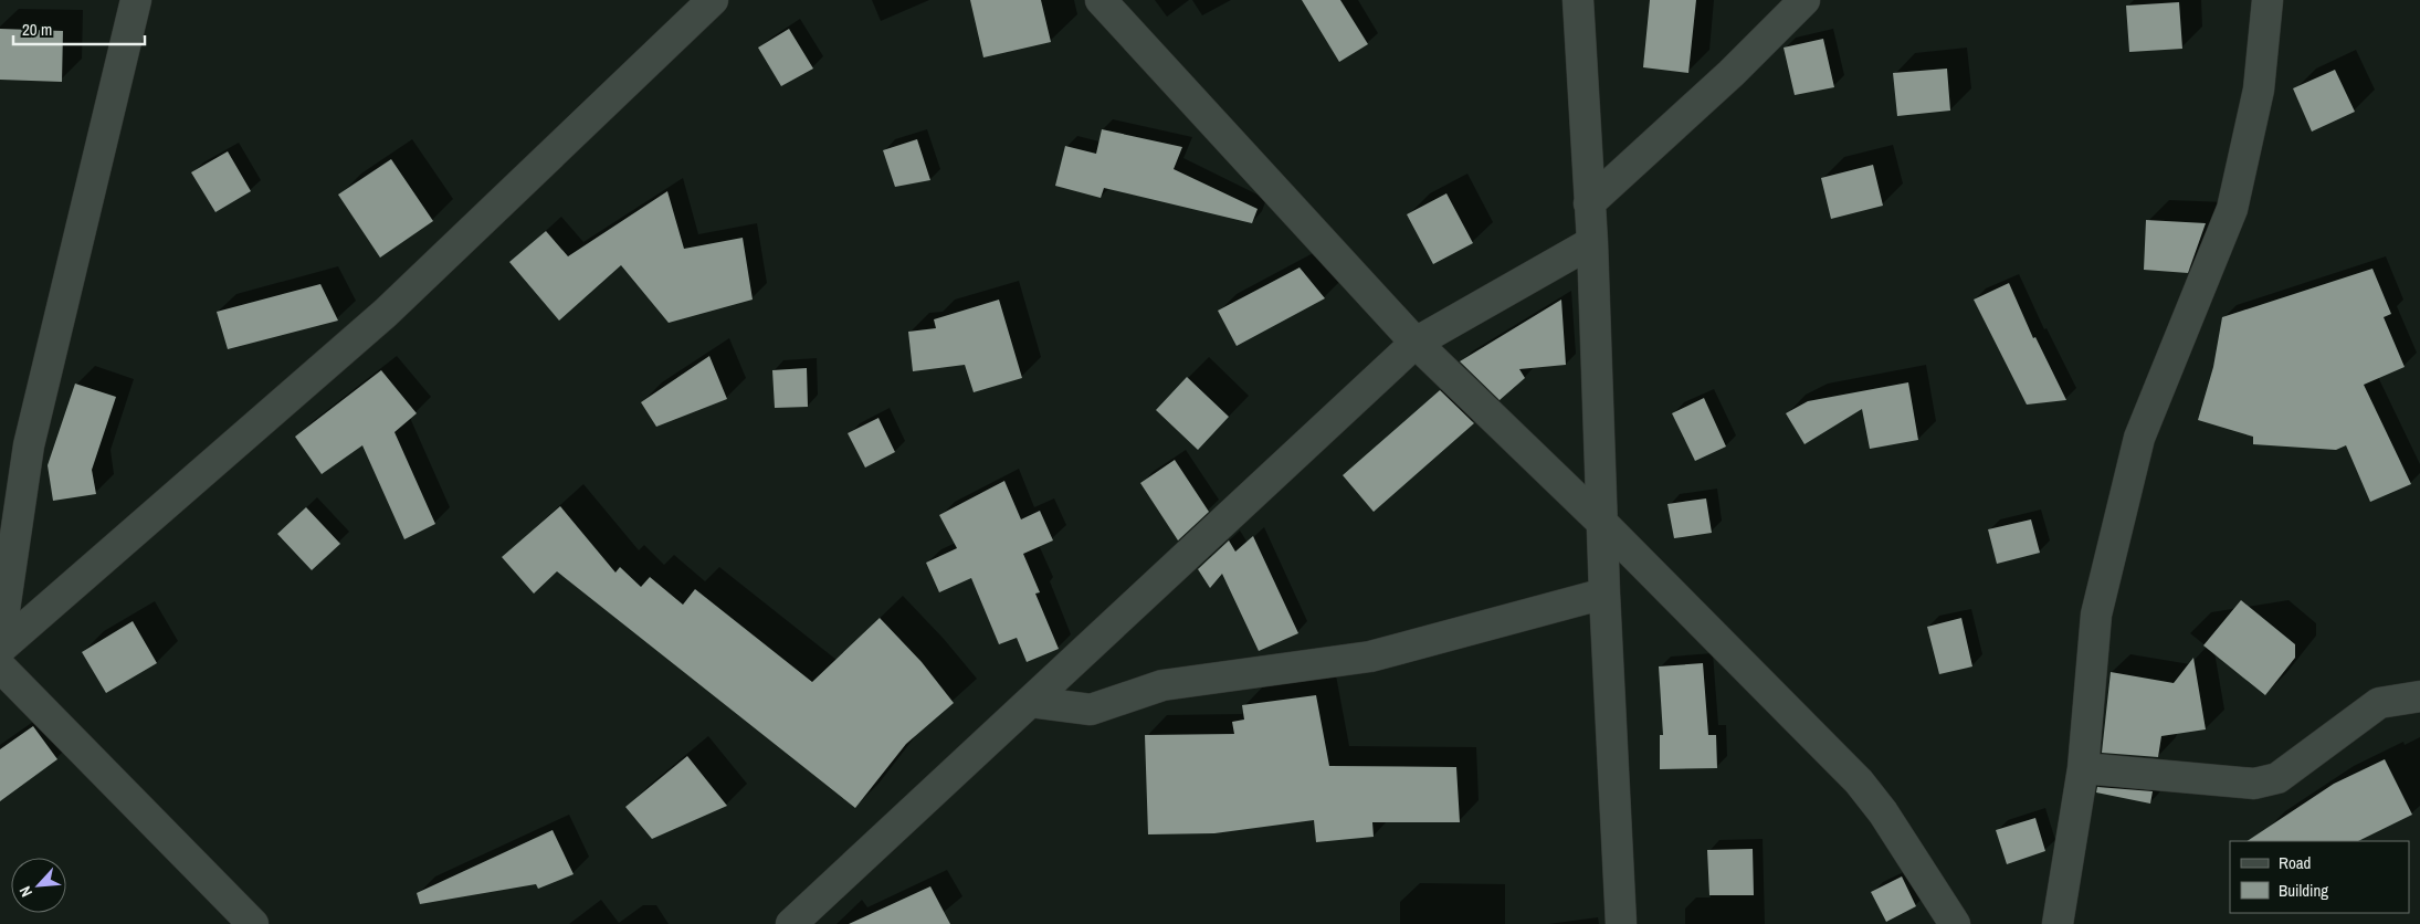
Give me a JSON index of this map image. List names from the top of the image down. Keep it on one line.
{"legend":["Road","Building"],"scale_bar":"20 m","north":"bottom left"}
